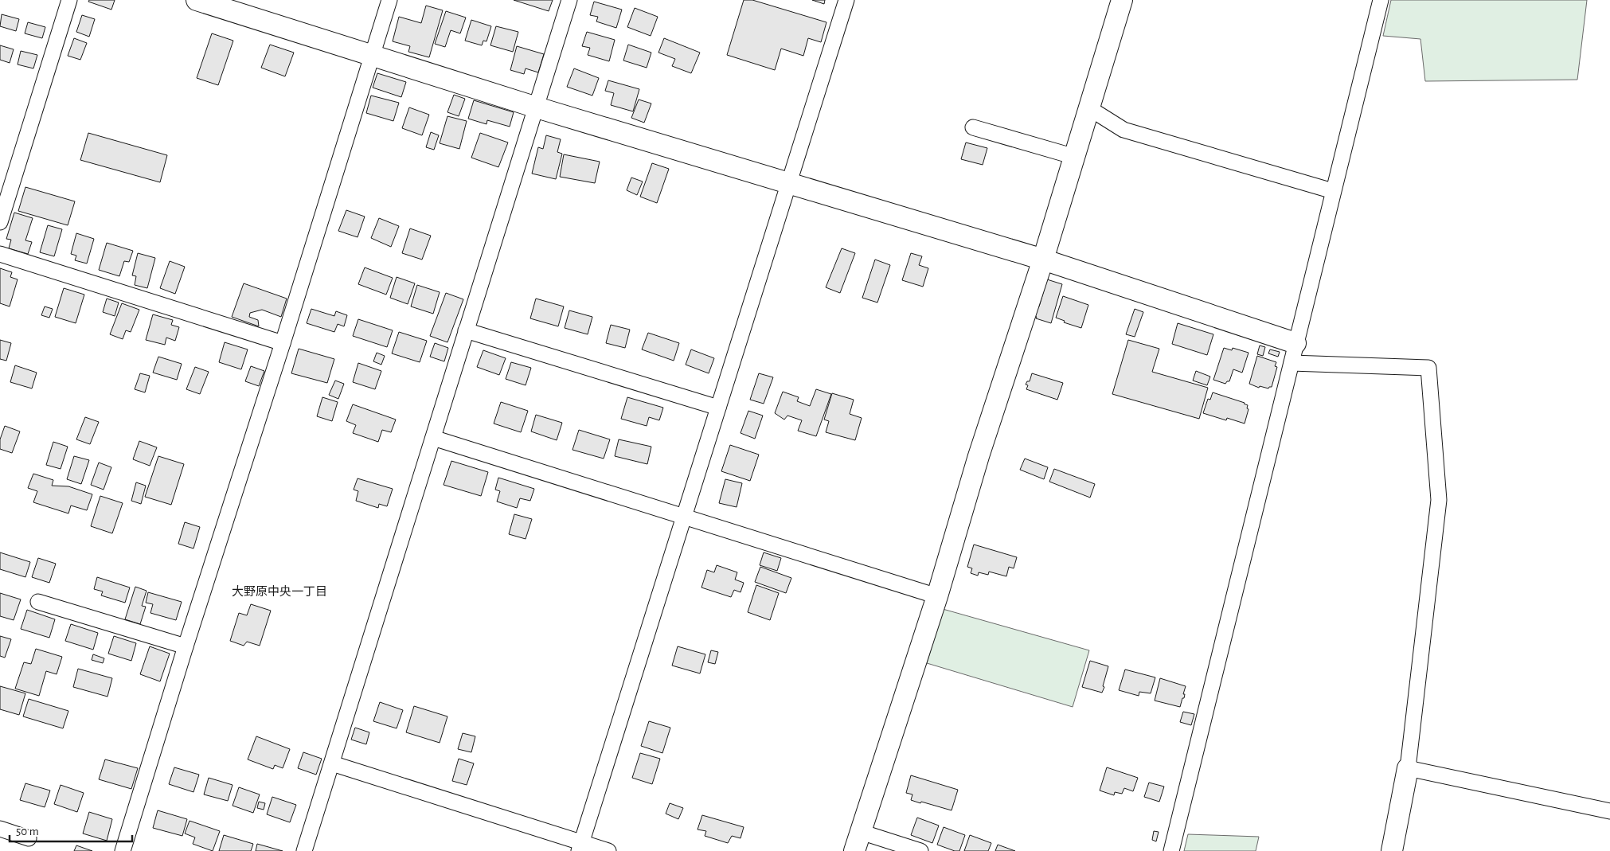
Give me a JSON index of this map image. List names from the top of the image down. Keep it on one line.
{"districts":["大野原中央一丁目"],"scale_bar":"50 m"}
